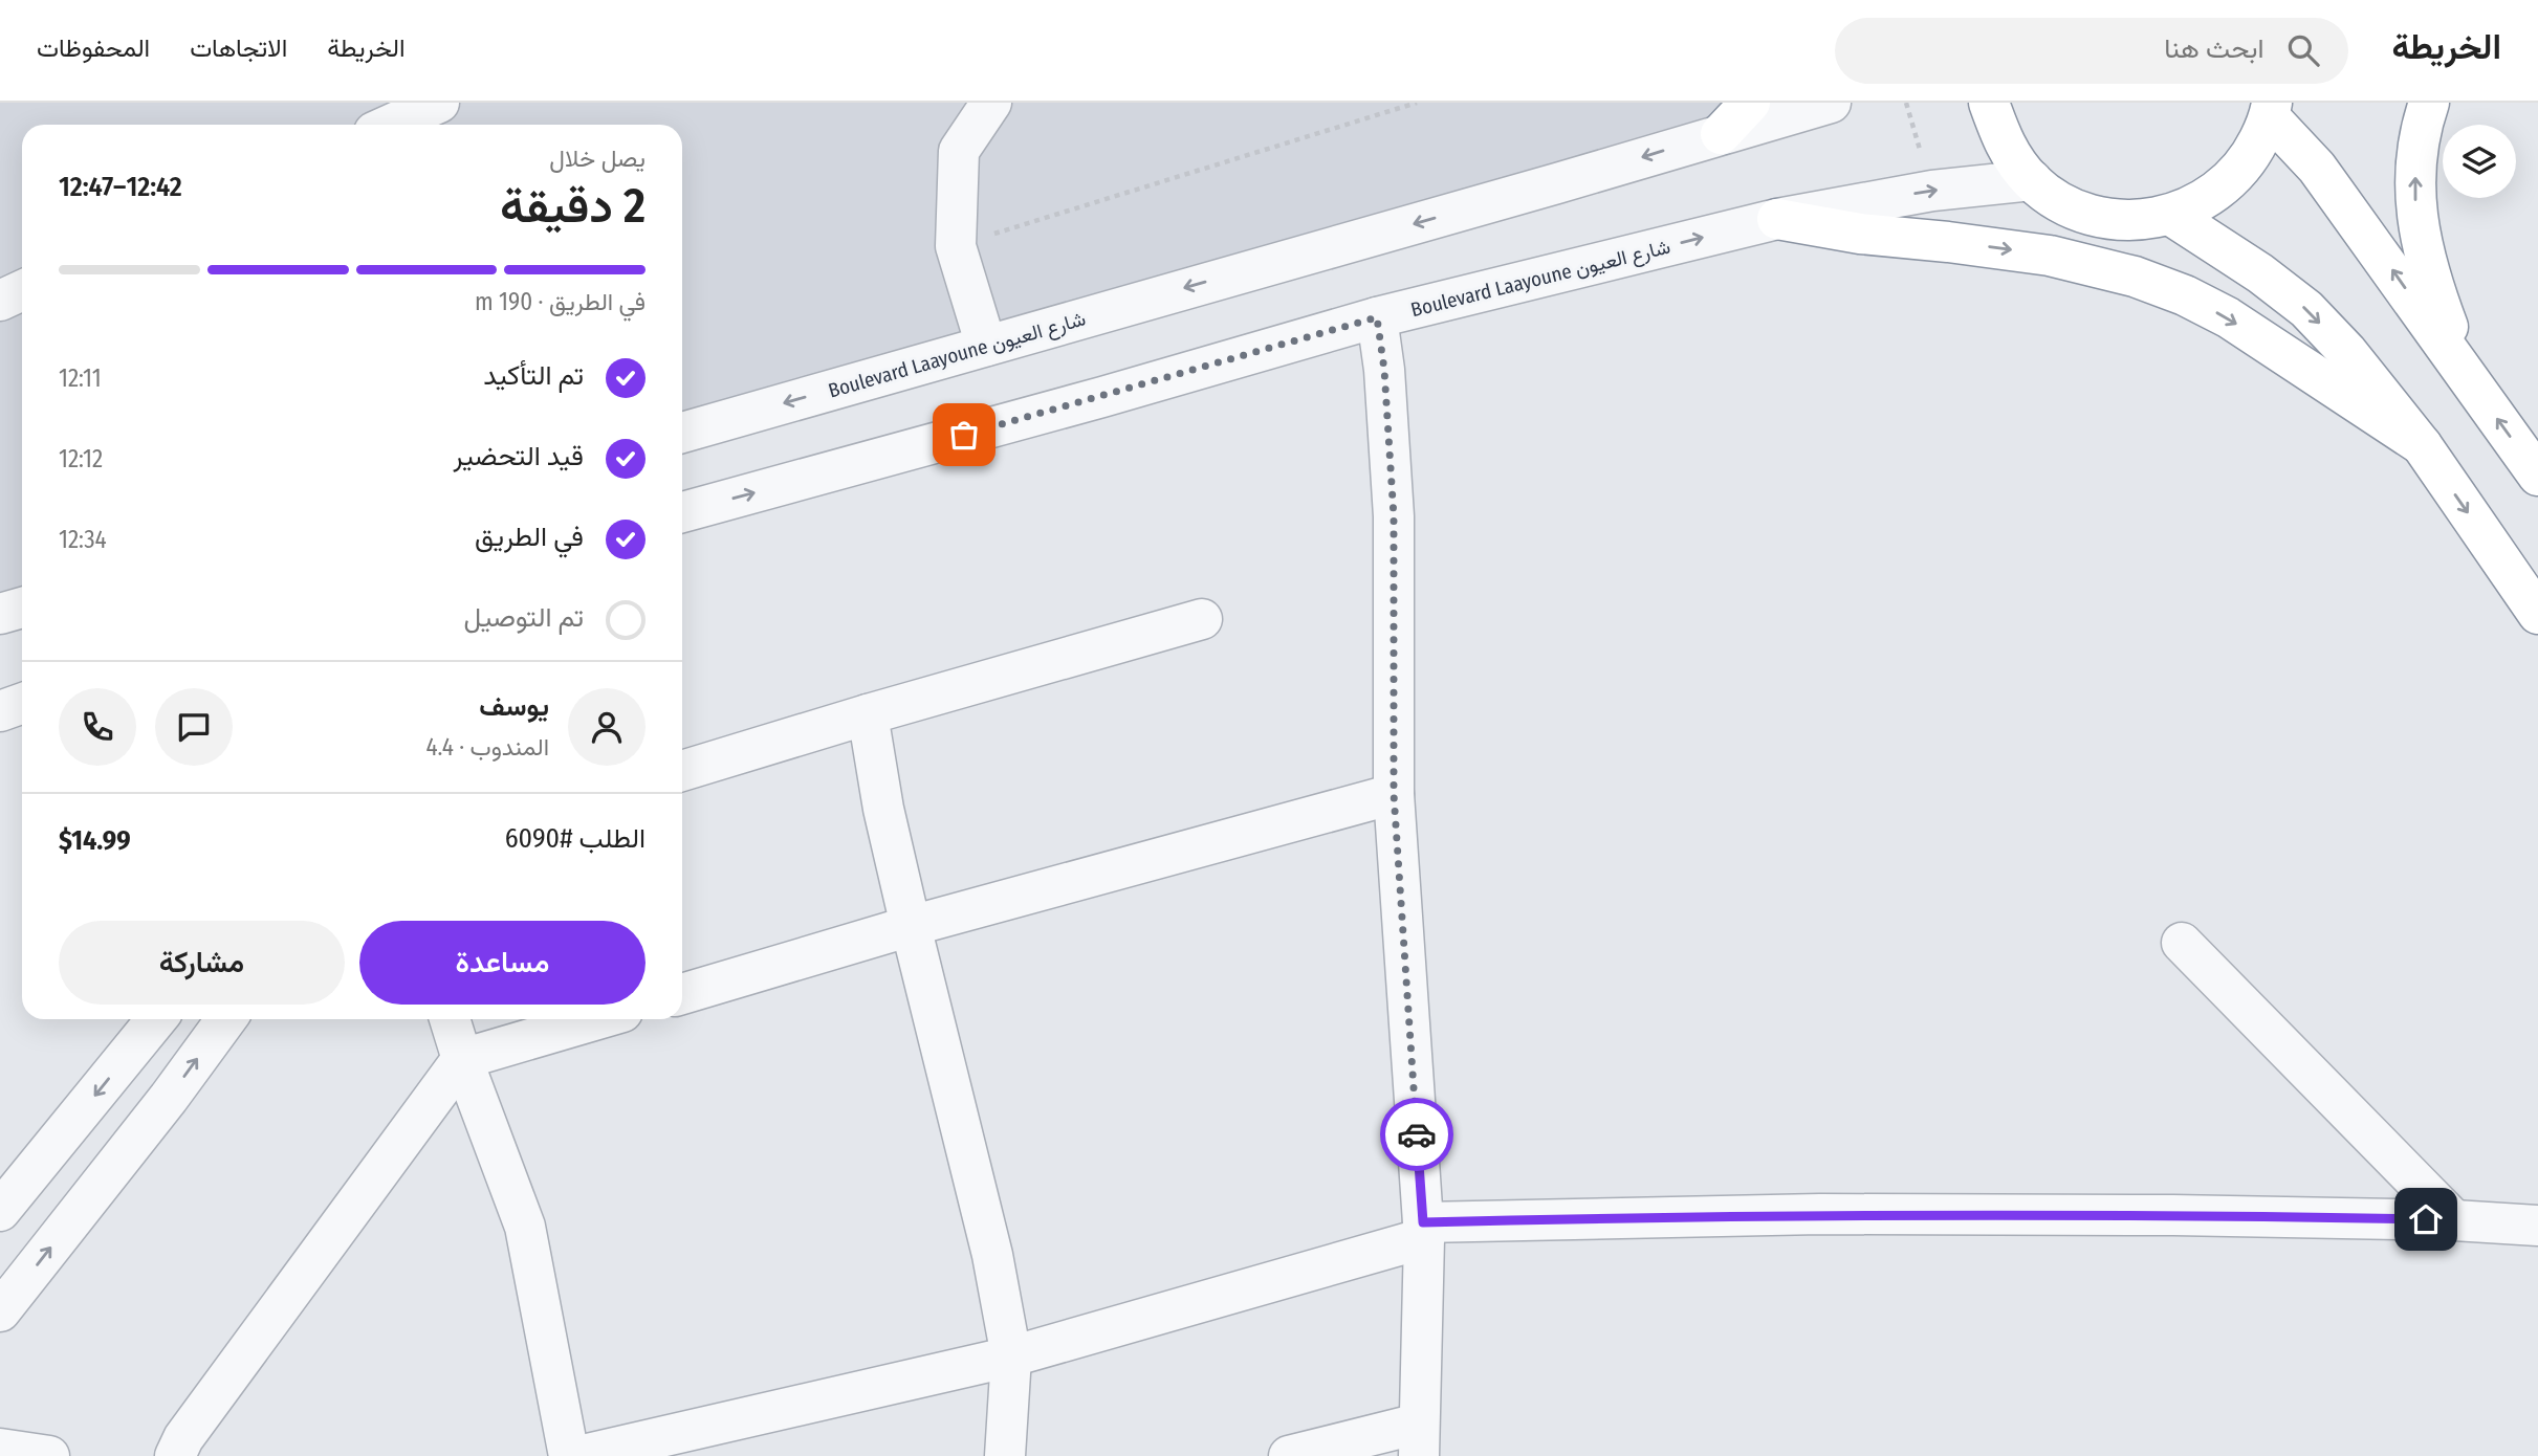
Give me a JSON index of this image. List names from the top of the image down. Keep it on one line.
{"streets":{"street":["Boulevard Laayoune شارع العيون"]},"page":{"header":"الخريطة","search":"ابحث هنا","nav":["الخريطة","الاتجاهات","المحفوظات"],"heading":["2 دقيقة","يصل خلال","12:42–12:47"],"panel":["يوسف","المندوب · 4.4","الطلب #6090","$14.99"],"bar":"في الطريق · 190 m","list":[["تم التأكيد","12:11"],["قيد التحضير","12:12"],["في الطريق","12:34"],"تم التوصيل"],"buttons":["مساعدة","مشاركة"]}}
